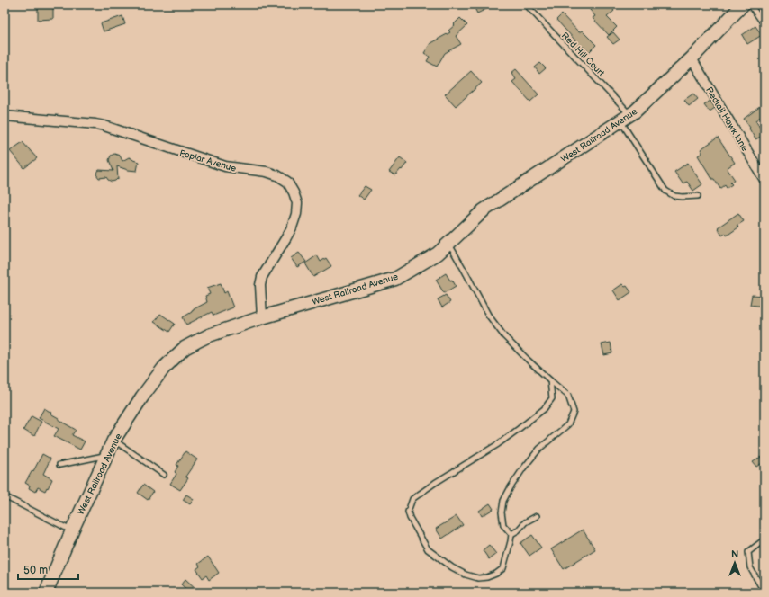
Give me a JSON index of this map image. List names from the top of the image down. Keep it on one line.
{"streets":{"main road":["West Railroad Avenue"],"street":["Redtail Hawk lane","Poplar Avenue"],"lane":["Red Hill Court"]},"crossings":[["Red Hill Court","West Railroad Avenue"],["Redtail Hawk lane","West Railroad Avenue"],["West Railroad Avenue","Poplar Avenue"]],"scale_bar":"50 m","north":"top"}
